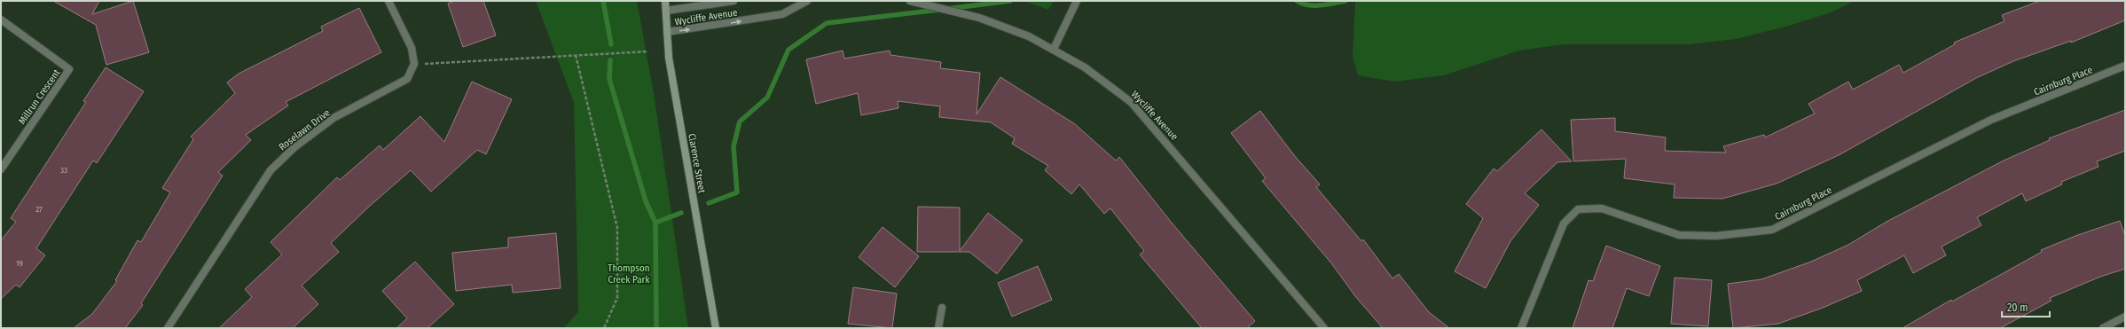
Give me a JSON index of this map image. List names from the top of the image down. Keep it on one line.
{"streets":{"street":["Wycliffe Avenue","Cairnburg Place","Millrun Crescent","Roselawn Drive","Clarence Street"]},"crossings":[["Wycliffe Avenue","Clarence Street"]],"parks":["Thompson Creek Park"],"house_numbers":["33","27","19"],"scale_bar":"20 m"}
